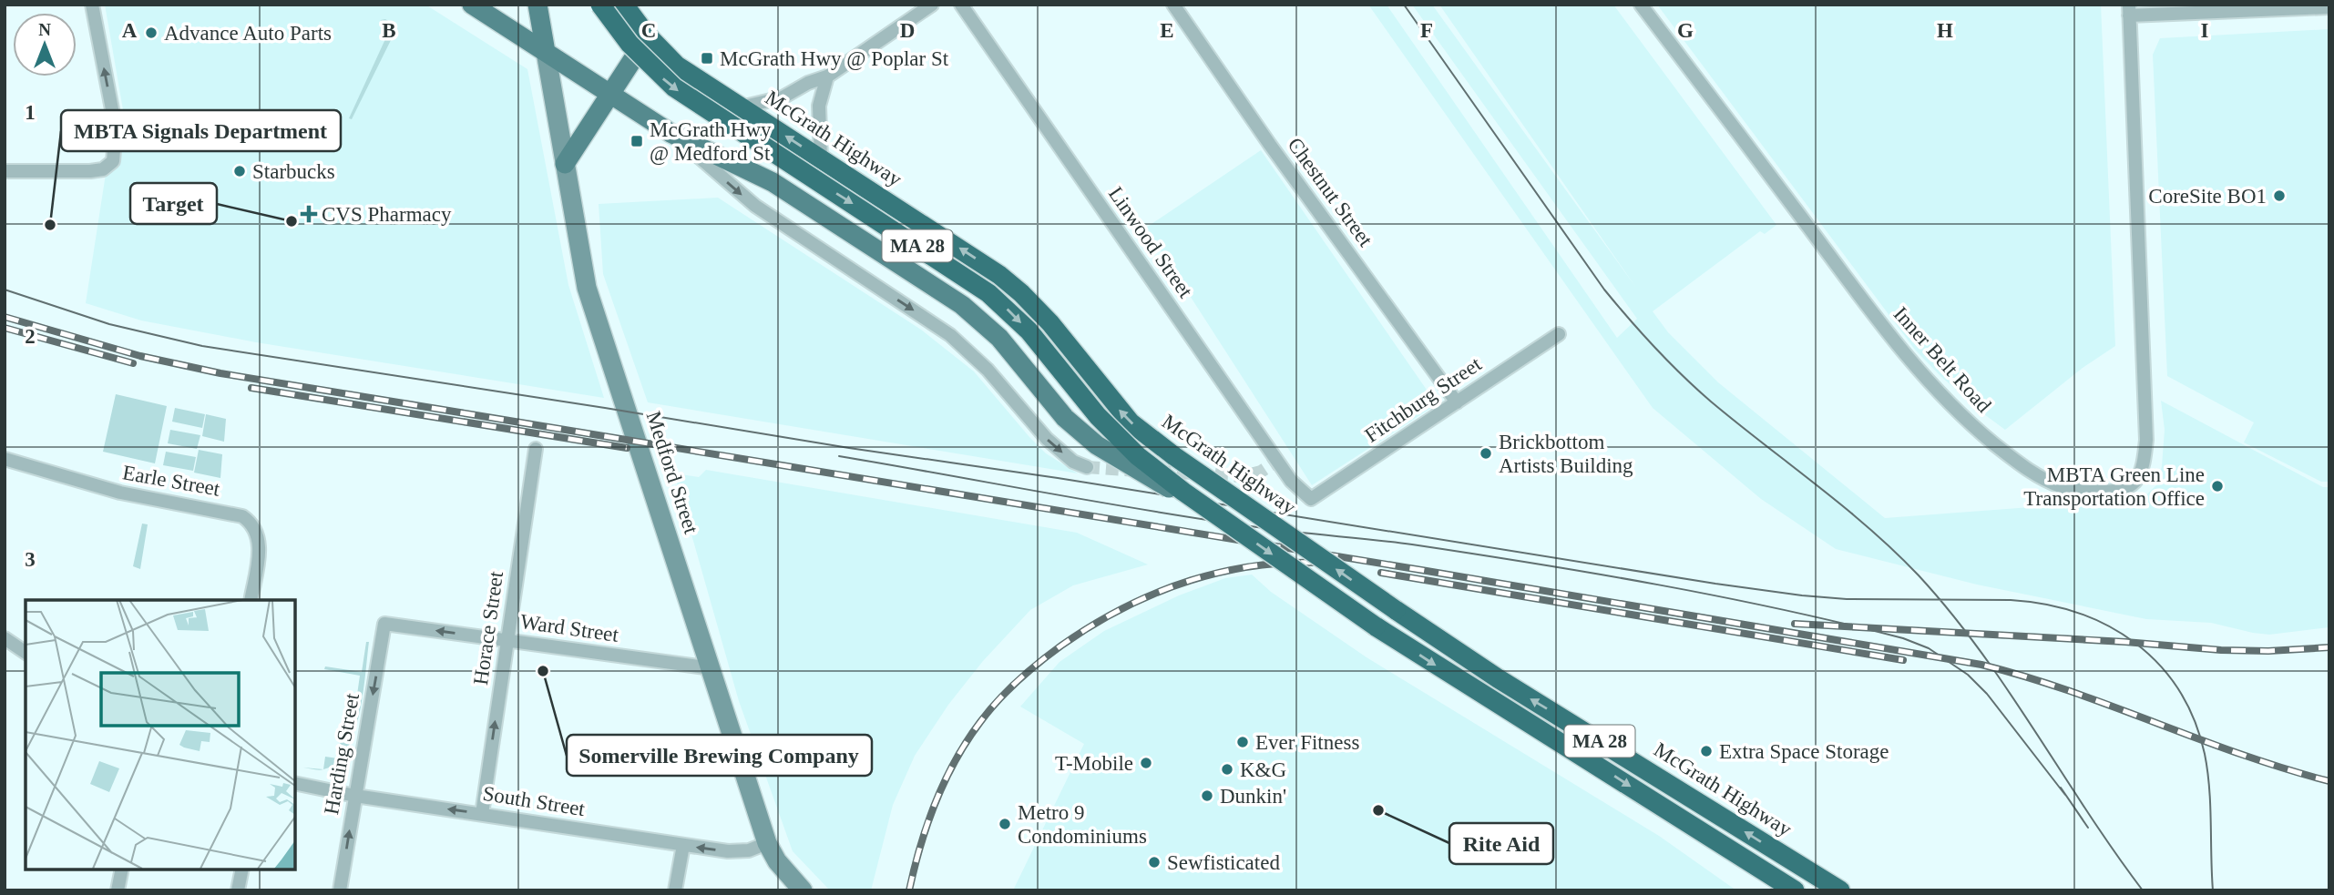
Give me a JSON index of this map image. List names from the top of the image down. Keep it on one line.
{"streets":{"highway":["McGrath Highway","MA 28"],"main road":["Medford Street"],"street":["Chestnut Street","Linwood Street","Inner Belt Road","Fitchburg Street","Earle Street","Horace Street","Ward Street","Harding Street","South Street"]},"crossings":[["Chestnut Street","Fitchburg Street"],["Linwood Street","Fitchburg Street"],["Medford Street","Ward Street"],["Medford Street","South Street"],["Horace Street","Ward Street"],["Horace Street","South Street"],["Ward Street","Harding Street"],["Harding Street","South Street"]],"one_way":["Horace Street","Ward Street","South Street"],"places":{"other":["Advance Auto Parts","Starbucks","CoreSite BO1","Target","MBTA Signals Department","Brickbottom Artists Building","MBTA Green Line Transportation Office","Somerville Brewing Company","Ever Fitness","Extra Space Storage","T-Mobile","K&G","Dunkin'","Rite Aid","Metro 9 Condominiums","Sewfisticated"],"transit":["McGrath Hwy @ Poplar St","McGrath Hwy @ Medford St"],"health":["CVS Pharmacy"]},"north":"top","grid":{"columns":["A","B","C","D","E","F","G","H","I"],"rows":["1","2","3"]}}
